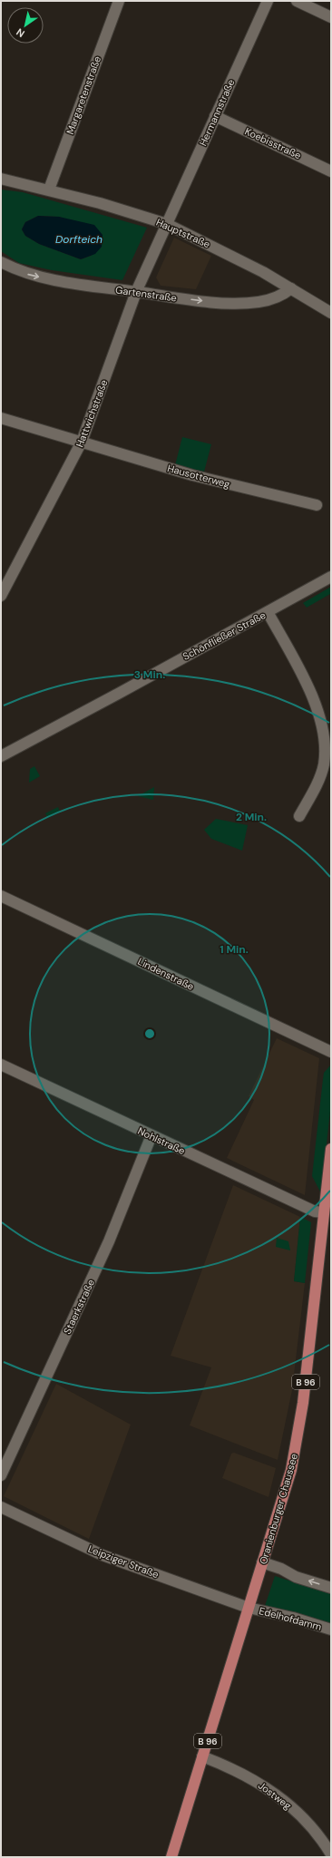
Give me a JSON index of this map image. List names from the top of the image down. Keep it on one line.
{"streets":{"main road":["B 96","Oranienburger Chaussee"],"street":["Margaretenstraße","Hermannstraße","Koebisstraße","Hauptstraße","Gartenstraße","Hattwichstraße","Hausotterweg","Schönfließer Straße","Lindenstraße","Nohlstraße","Staerkstraße","Leipziger Straße","Edelhofdamm","Jostweg"]},"crossings":[["Margaretenstraße","Hauptstraße"],["Hermannstraße","Koebisstraße"],["Hermannstraße","Hauptstraße"],["Hermannstraße","Hattwichstraße"],["Hauptstraße","Gartenstraße"],["Hauptstraße","Hattwichstraße"],["Gartenstraße","Hattwichstraße"],["Hattwichstraße","Hausotterweg"],["Nohlstraße","Staerkstraße"],["Nohlstraße","Oranienburger Chaussee"],["Oranienburger Chaussee","Leipziger Straße"],["Oranienburger Chaussee","Edelhofdamm"],["Oranienburger Chaussee","Jostweg"],["Leipziger Straße","Edelhofdamm"]],"one_way":["Gartenstraße"],"water":["Dorfteich"],"north":"bottom left","rings":["3 Min.","2 Min.","1 Min."]}
